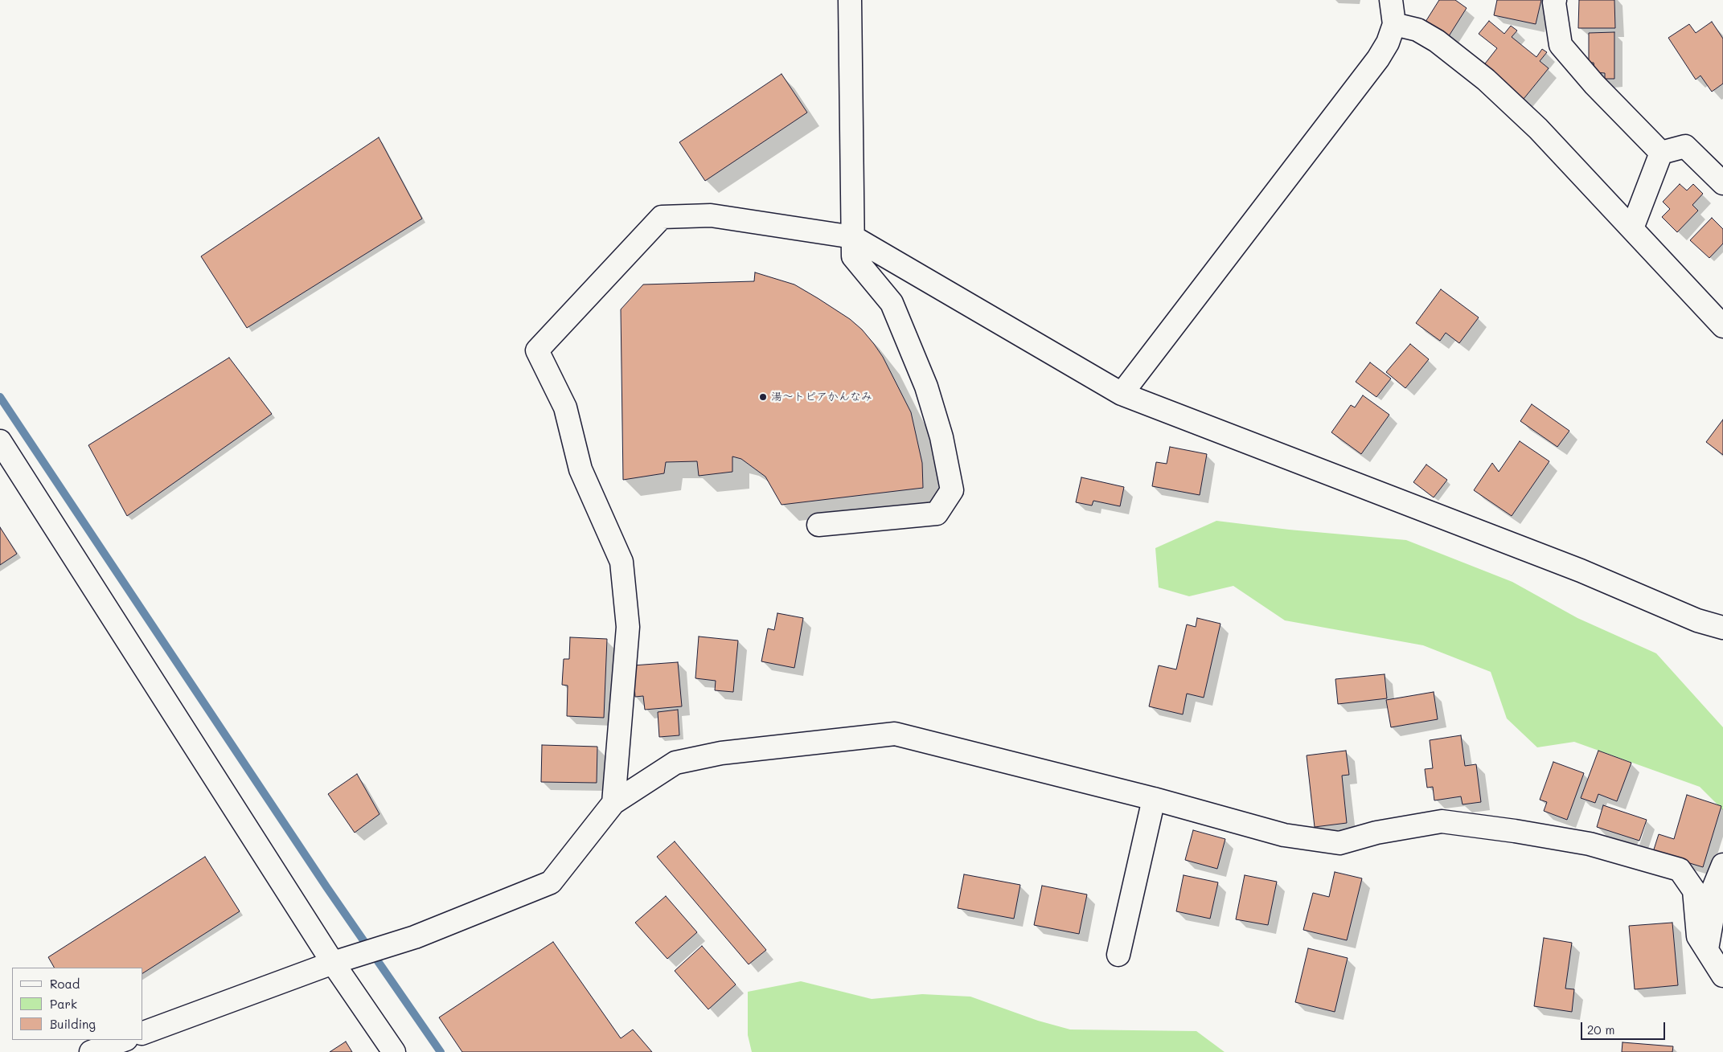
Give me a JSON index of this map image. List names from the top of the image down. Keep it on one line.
{"places":["湯～トピアかんなみ"],"legend":["Road","Park","Building"],"scale_bar":"20 m"}
